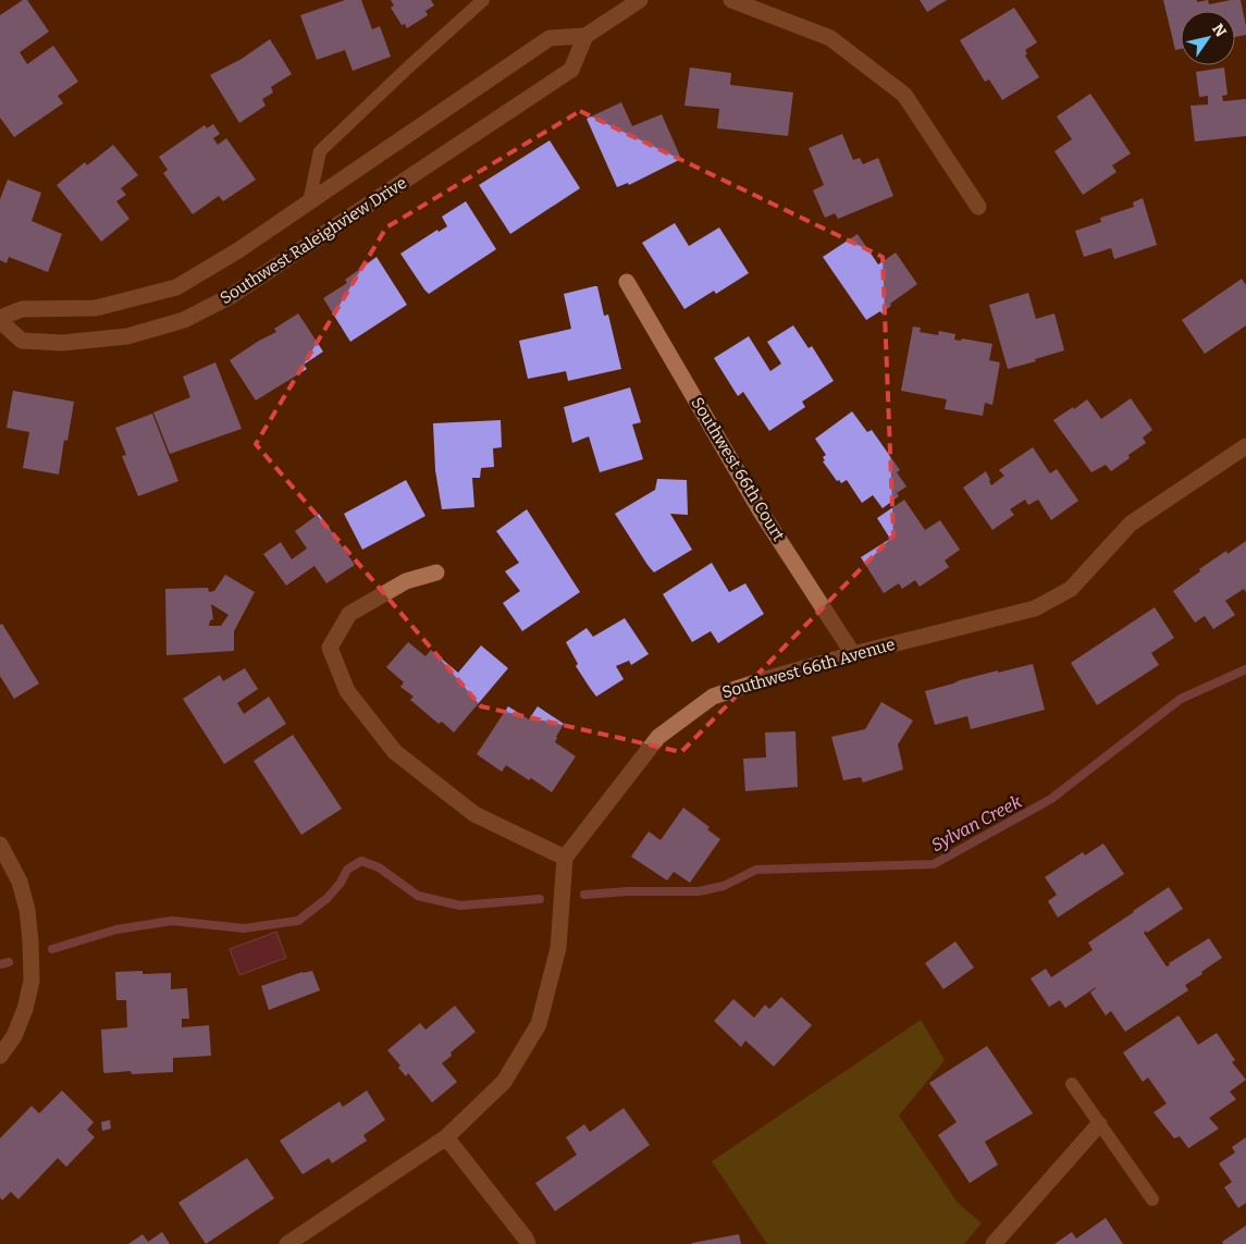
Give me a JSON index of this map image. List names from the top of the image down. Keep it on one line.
{"streets":{"street":["Southwest Raleighview Drive","Southwest 66th Court","Southwest 66th Avenue"]},"crossings":[["Southwest 66th Court","Southwest 66th Avenue"]],"water":["Sylvan Creek"],"north":"top right"}
